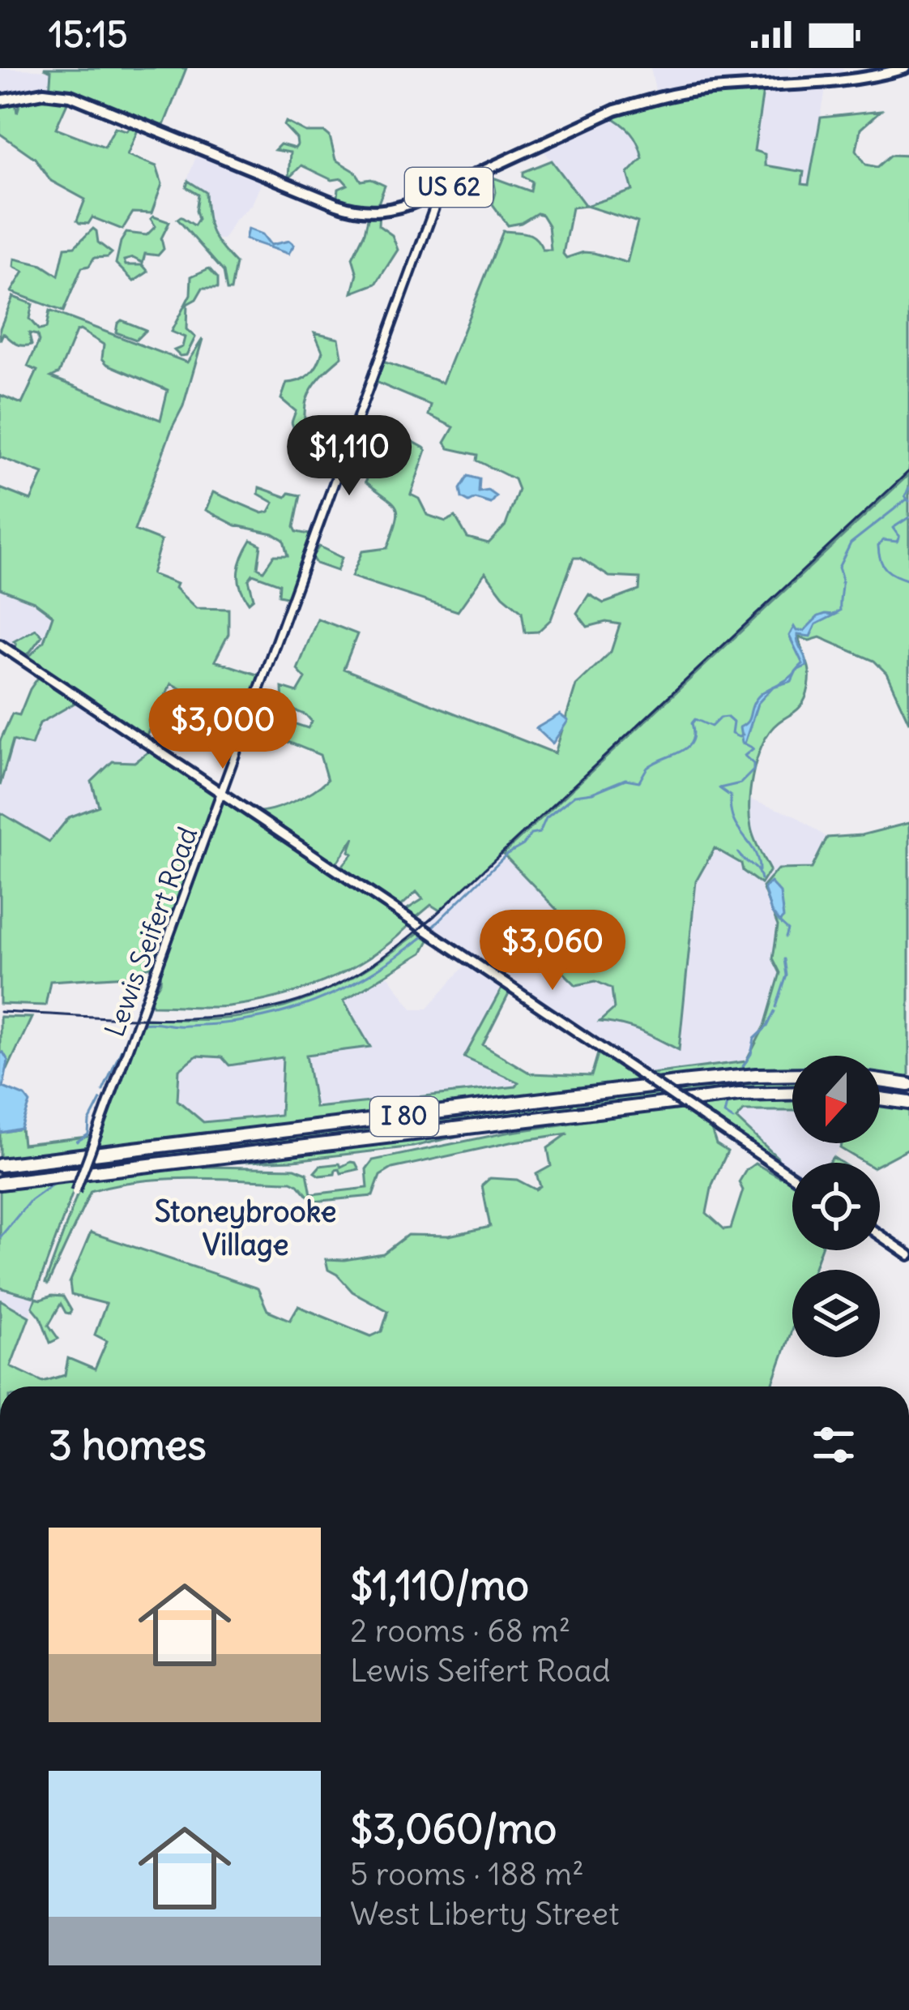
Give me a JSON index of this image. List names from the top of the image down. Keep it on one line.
{"streets":{"highway":["I 80"],"main road":["US 62"],"street":["Lewis Seifert Road"]},"crossings":[["US 62","Lewis Seifert Road"]],"districts":["Stoneybrooke Village"],"north":"bottom","page":{"status":"15:15","price":["$1,110","$3,000","$3,060"],"heading":"3 homes","list":[{"name":"$1,110/mo","note":"2 rooms · 68 m² · Lewis Seifert Road"},{"name":"$3,060/mo","note":"5 rooms · 188 m² · West Liberty Street"}]}}
